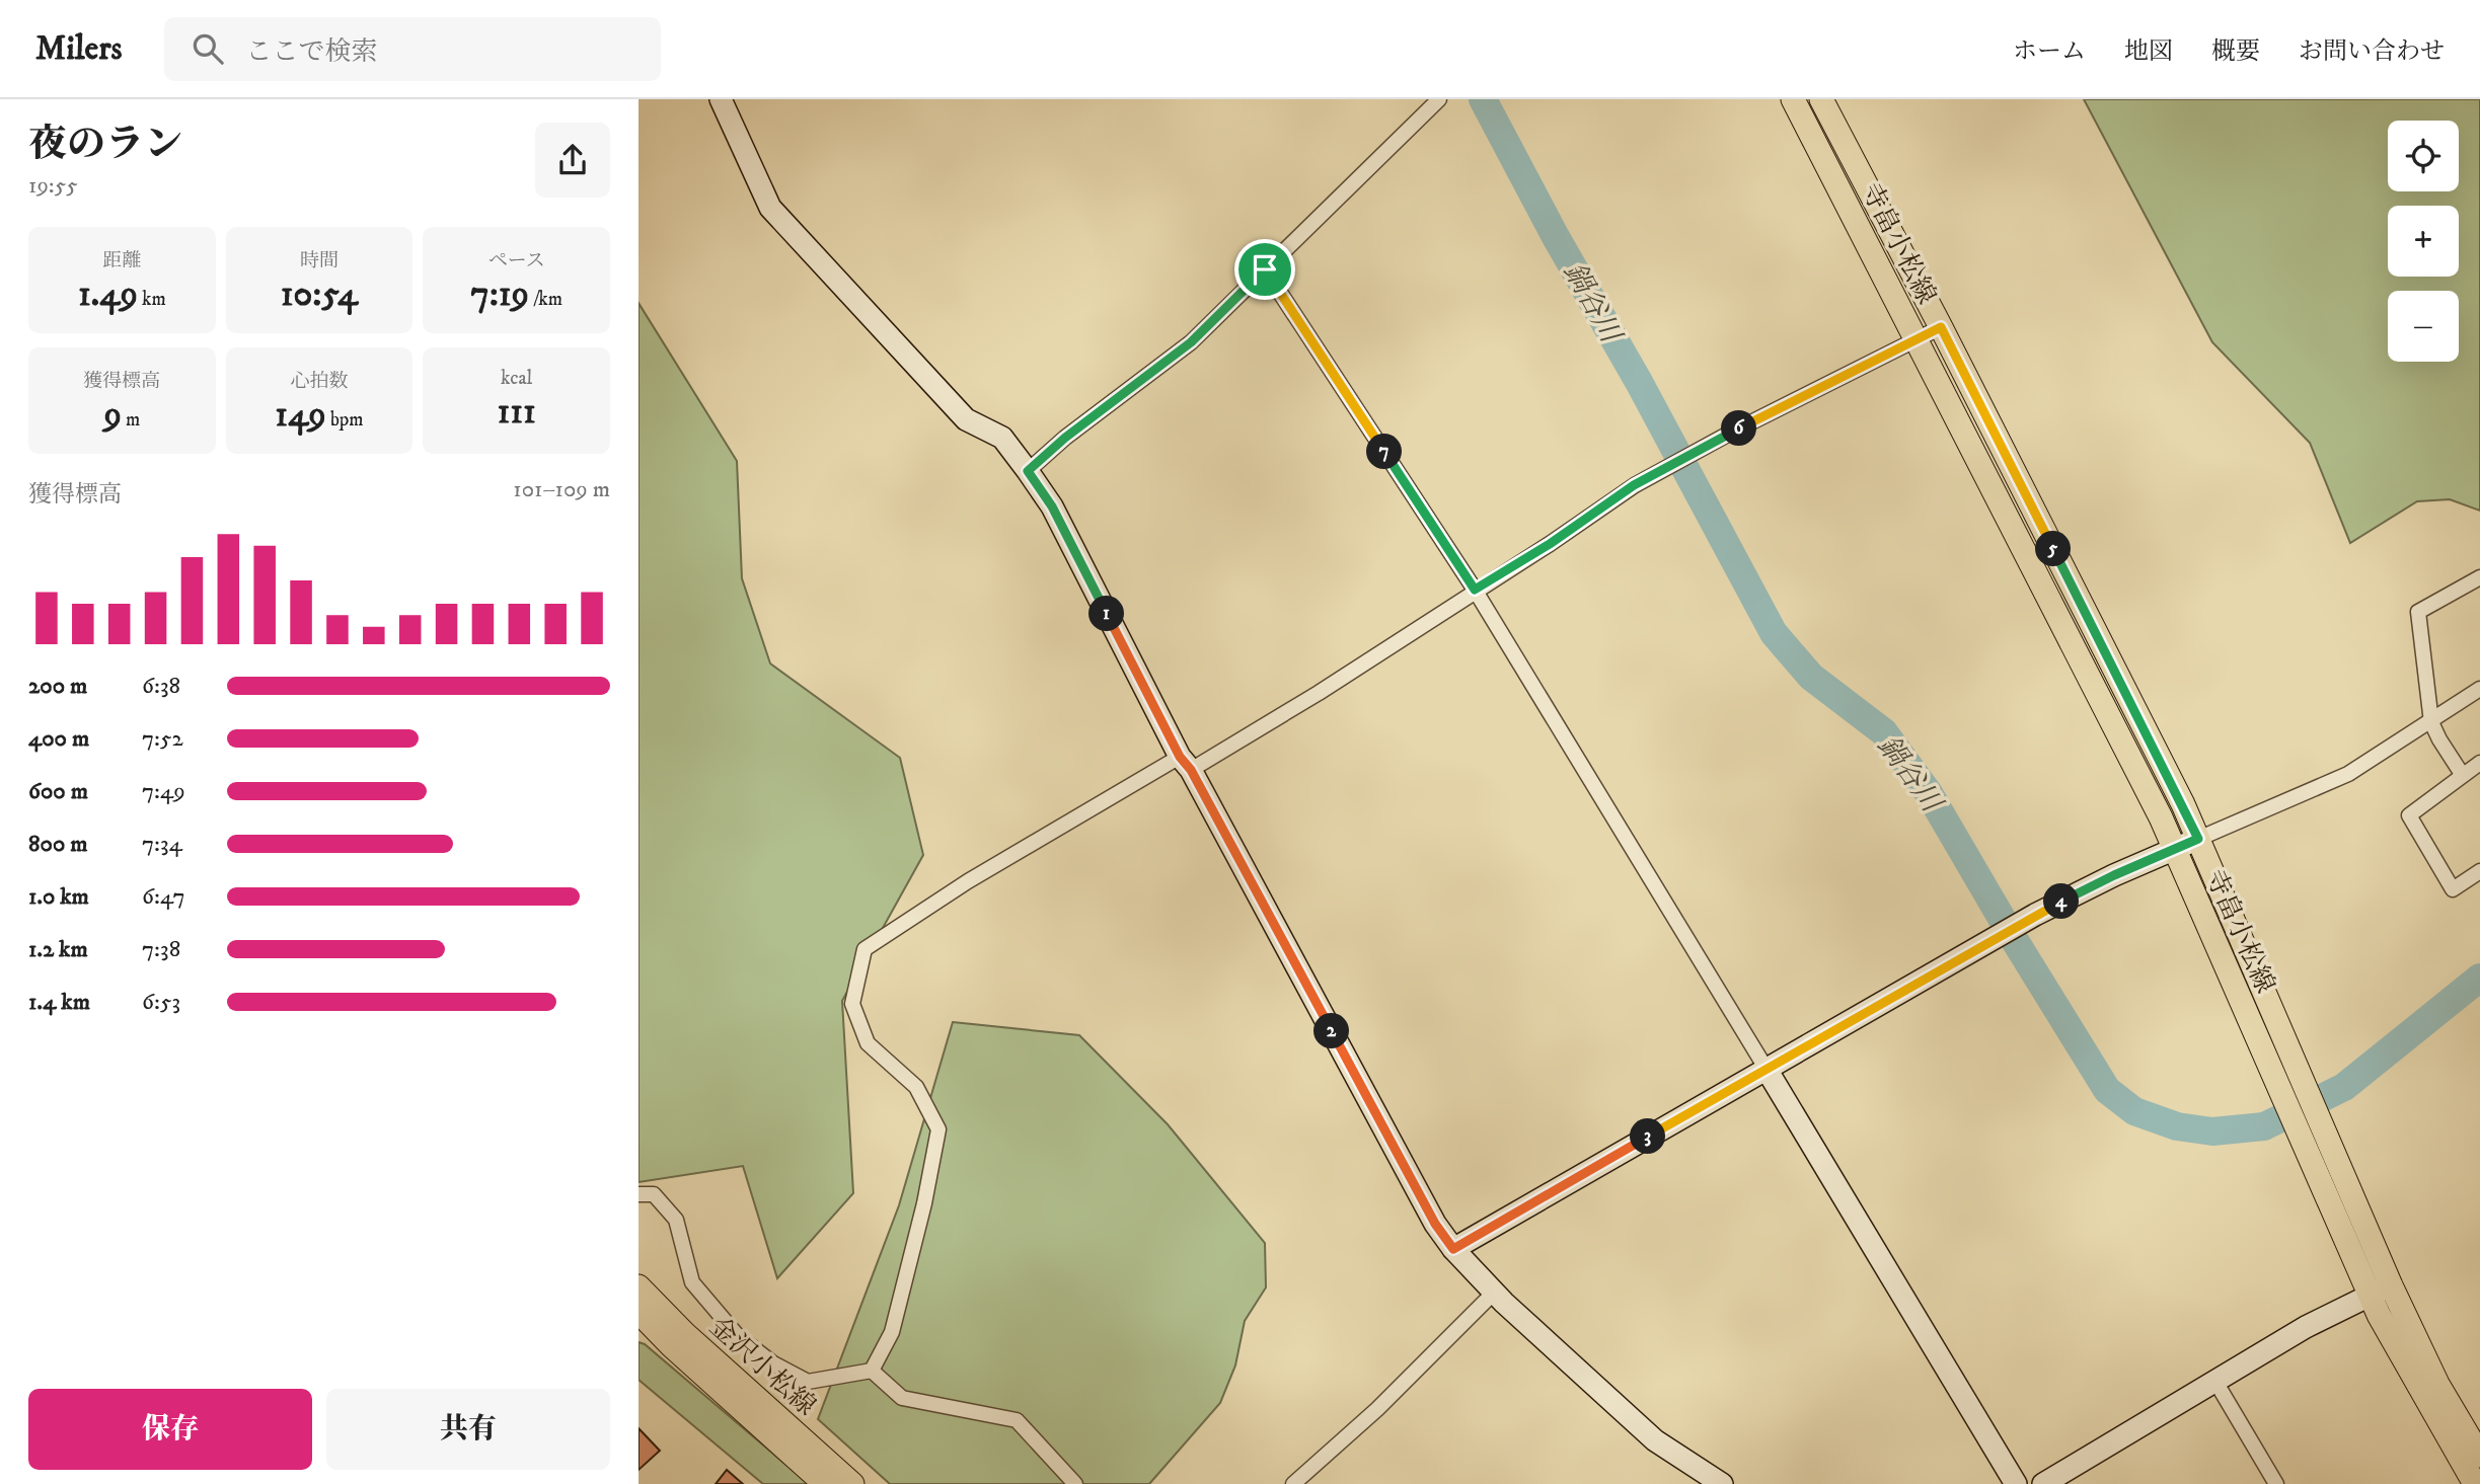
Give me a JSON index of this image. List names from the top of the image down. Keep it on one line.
{"streets":{"main road":["寺畠小松線","金沢小松線"]},"water":["鍋谷川"],"page":{"header":"Milers","search":"ここで検索","nav":["ホーム","地図","概要","お問い合わせ"],"heading":["夜のラン","19:55"],"map_buttons":["+","−"],"stats":[["距離","1.49 km"],["時間","10:54"],["ペース","7:19 /km"],["獲得標高","9 m"],["心拍数","149 bpm"],["kcal","111"]],"pins":["6","7","5","1","4","2","3"],"chart":["獲得標高","101–109 m"],"list":[{"name":"200 m","note":"6:38"},{"name":"400 m","note":"7:52"},{"name":"600 m","note":"7:49"},{"name":"800 m","note":"7:34"},{"name":"1.0 km","note":"6:47"},{"name":"1.2 km","note":"7:38"},{"name":"1.4 km","note":"6:53"}],"buttons":["保存","共有"]}}
